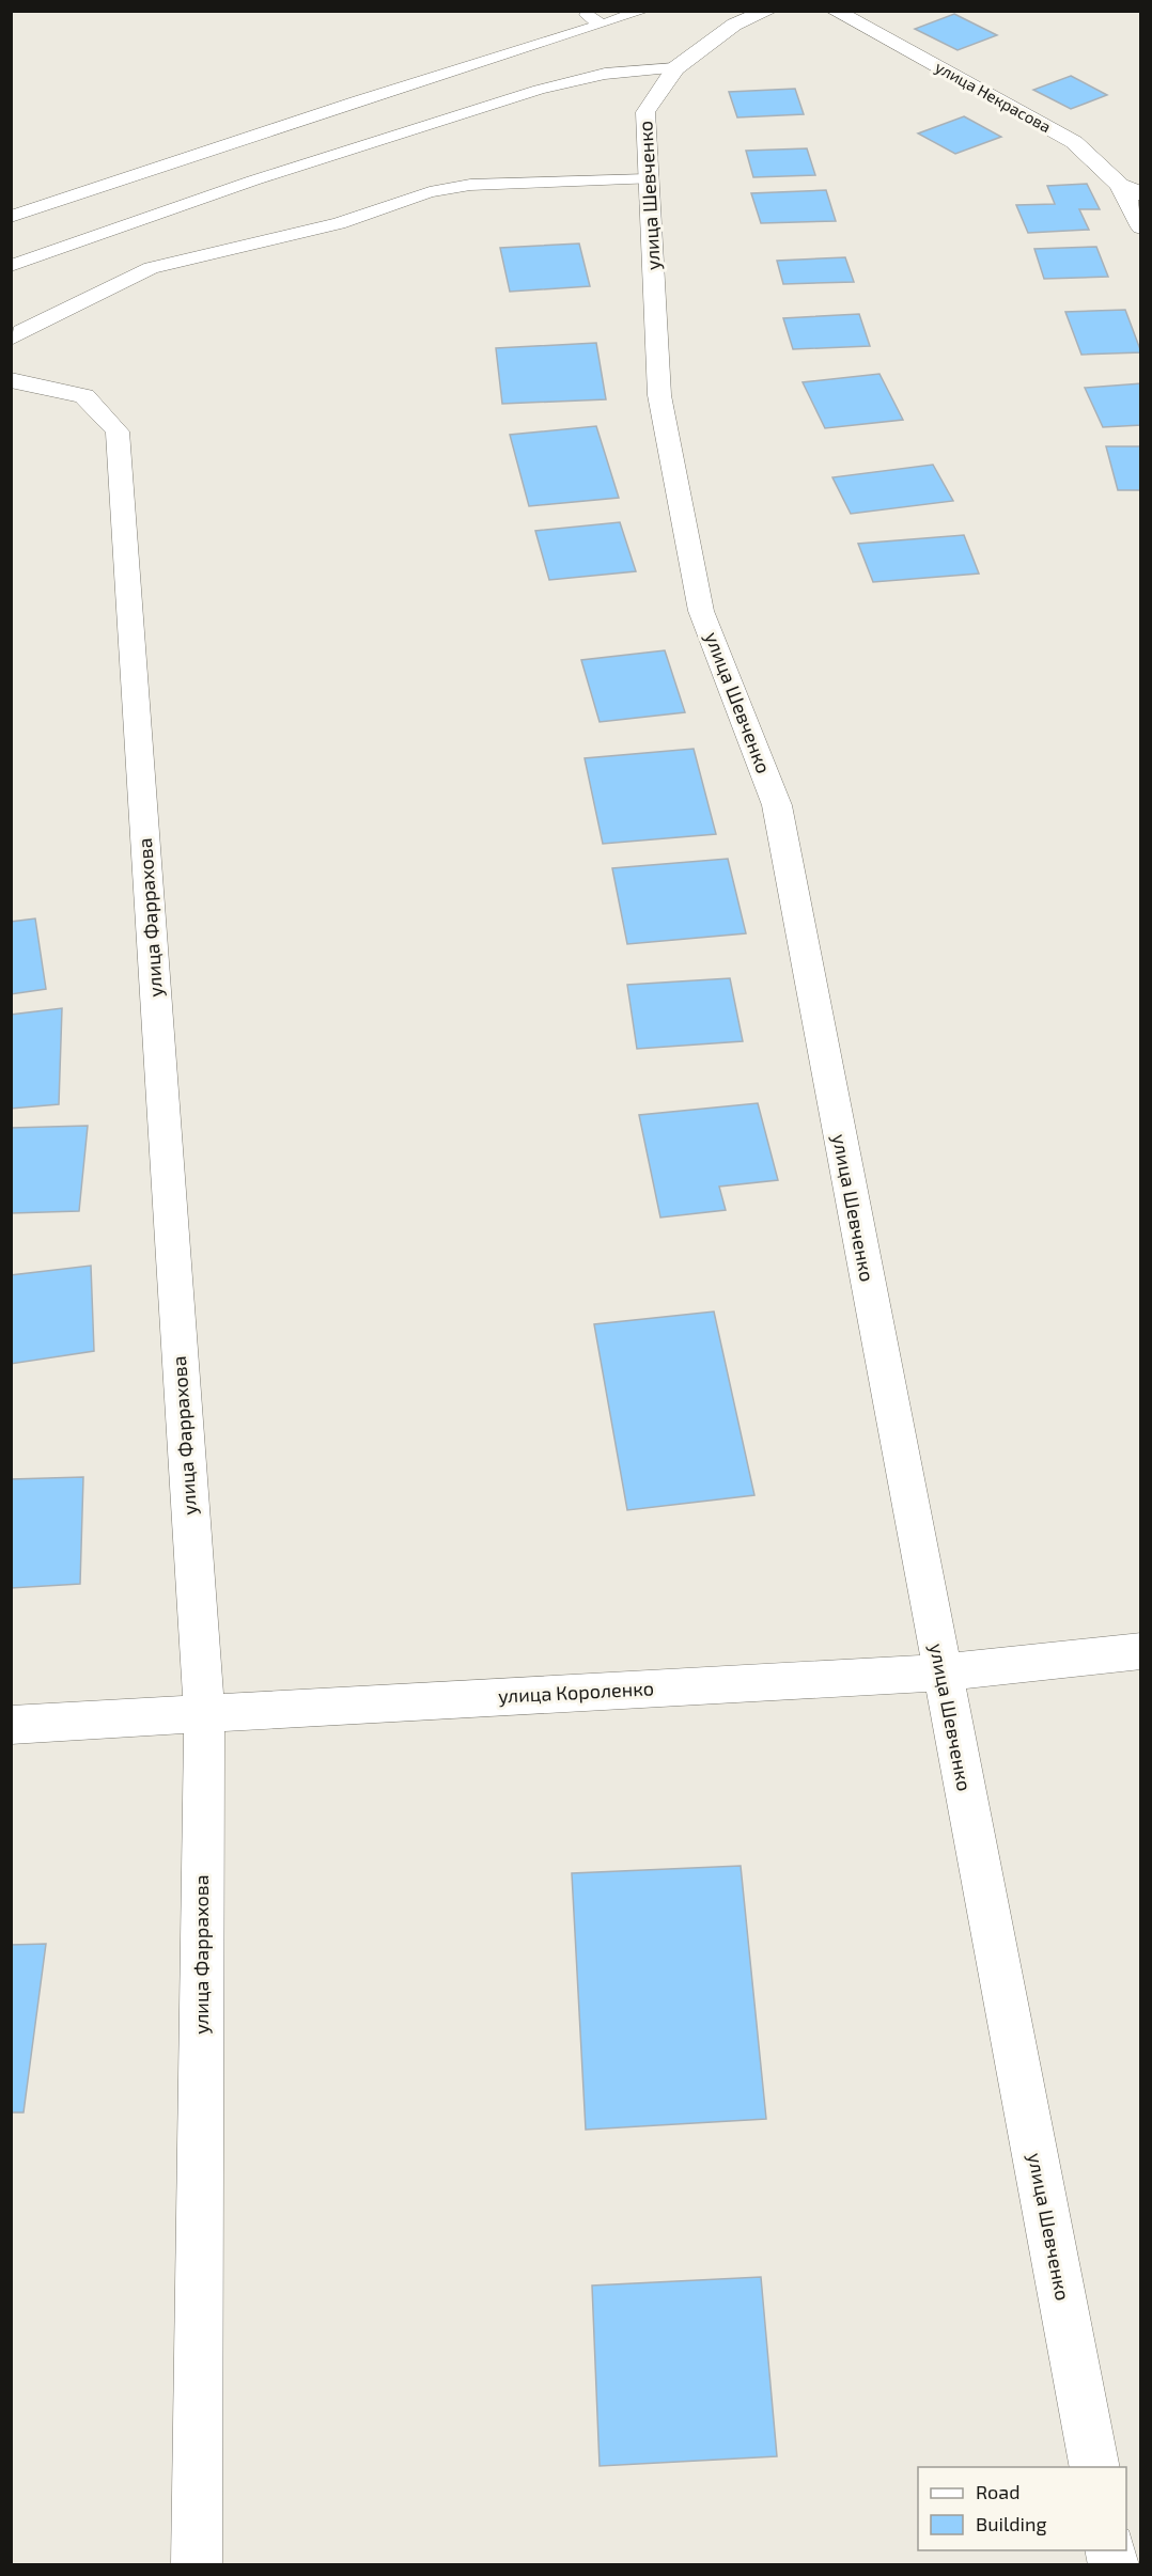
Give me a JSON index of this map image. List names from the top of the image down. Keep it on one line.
{"streets":{"street":["улица Некрасова","улица Шевченко","улица Фаррахова","улица Короленко"]},"crossings":[["улица Шевченко","улица Короленко"],["улица Фаррахова","улица Короленко"]],"legend":["Road","Building"]}
